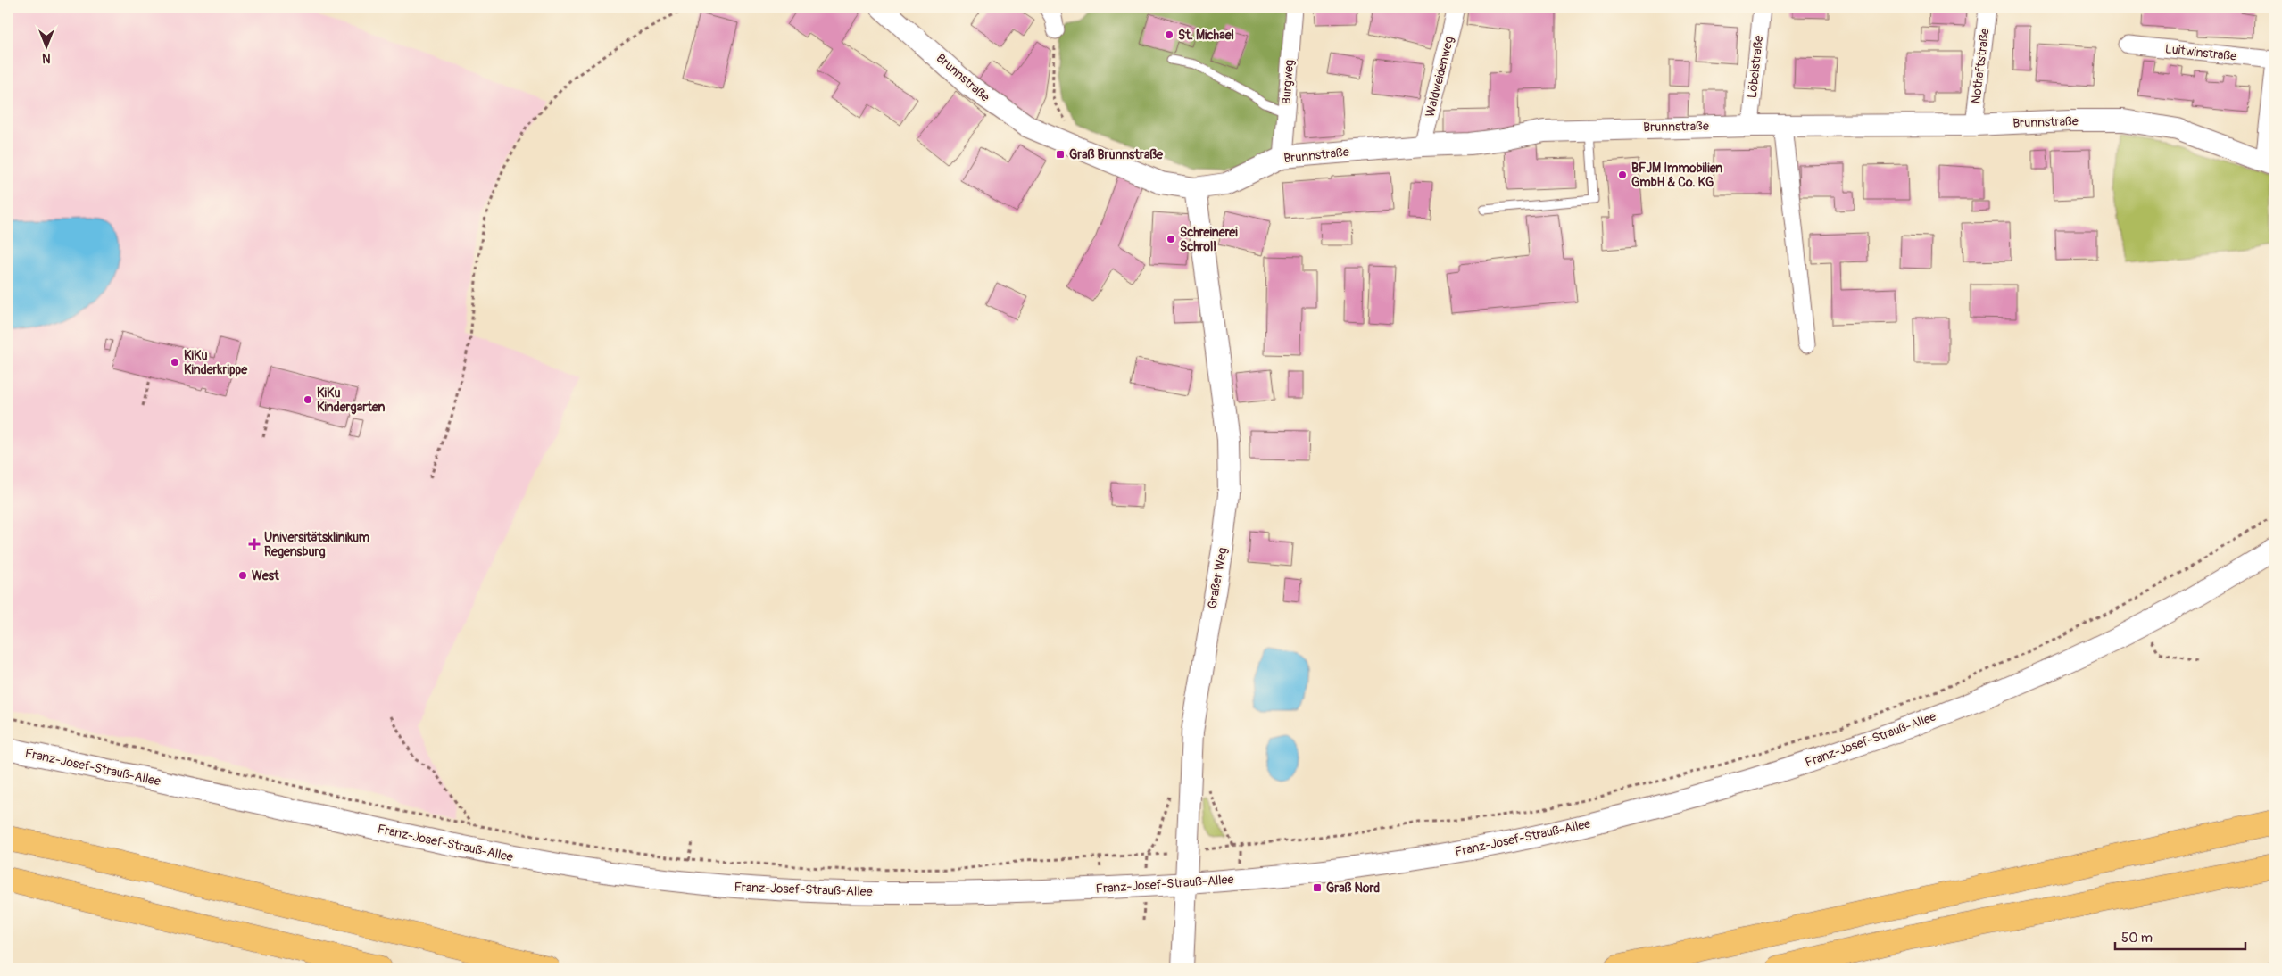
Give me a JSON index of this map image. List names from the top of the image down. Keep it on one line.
{"streets":{"street":["Luitwinstraße","Nothaftstraße","Löbelstraße","Waldweidenweg","Brunnstraße","Burgweg","Graßer Weg","Franz-Josef-Strauß-Allee"]},"crossings":[["Nothaftstraße","Brunnstraße"],["Löbelstraße","Brunnstraße"],["Waldweidenweg","Brunnstraße"],["Brunnstraße","Burgweg"],["Brunnstraße","Graßer Weg"],["Graßer Weg","Franz-Josef-Strauß-Allee"]],"places":{"other":["St. Michael","BFJM Immobilien GmbH & Co. KG","Schreinerei Schroll","KiKu Kinderkrippe","KiKu Kindergarten","West"],"transit":["Graß Brunnstraße","Graß Nord"],"health":["Universitätsklinikum Regensburg"]},"scale_bar":"50 m","north":"bottom"}
